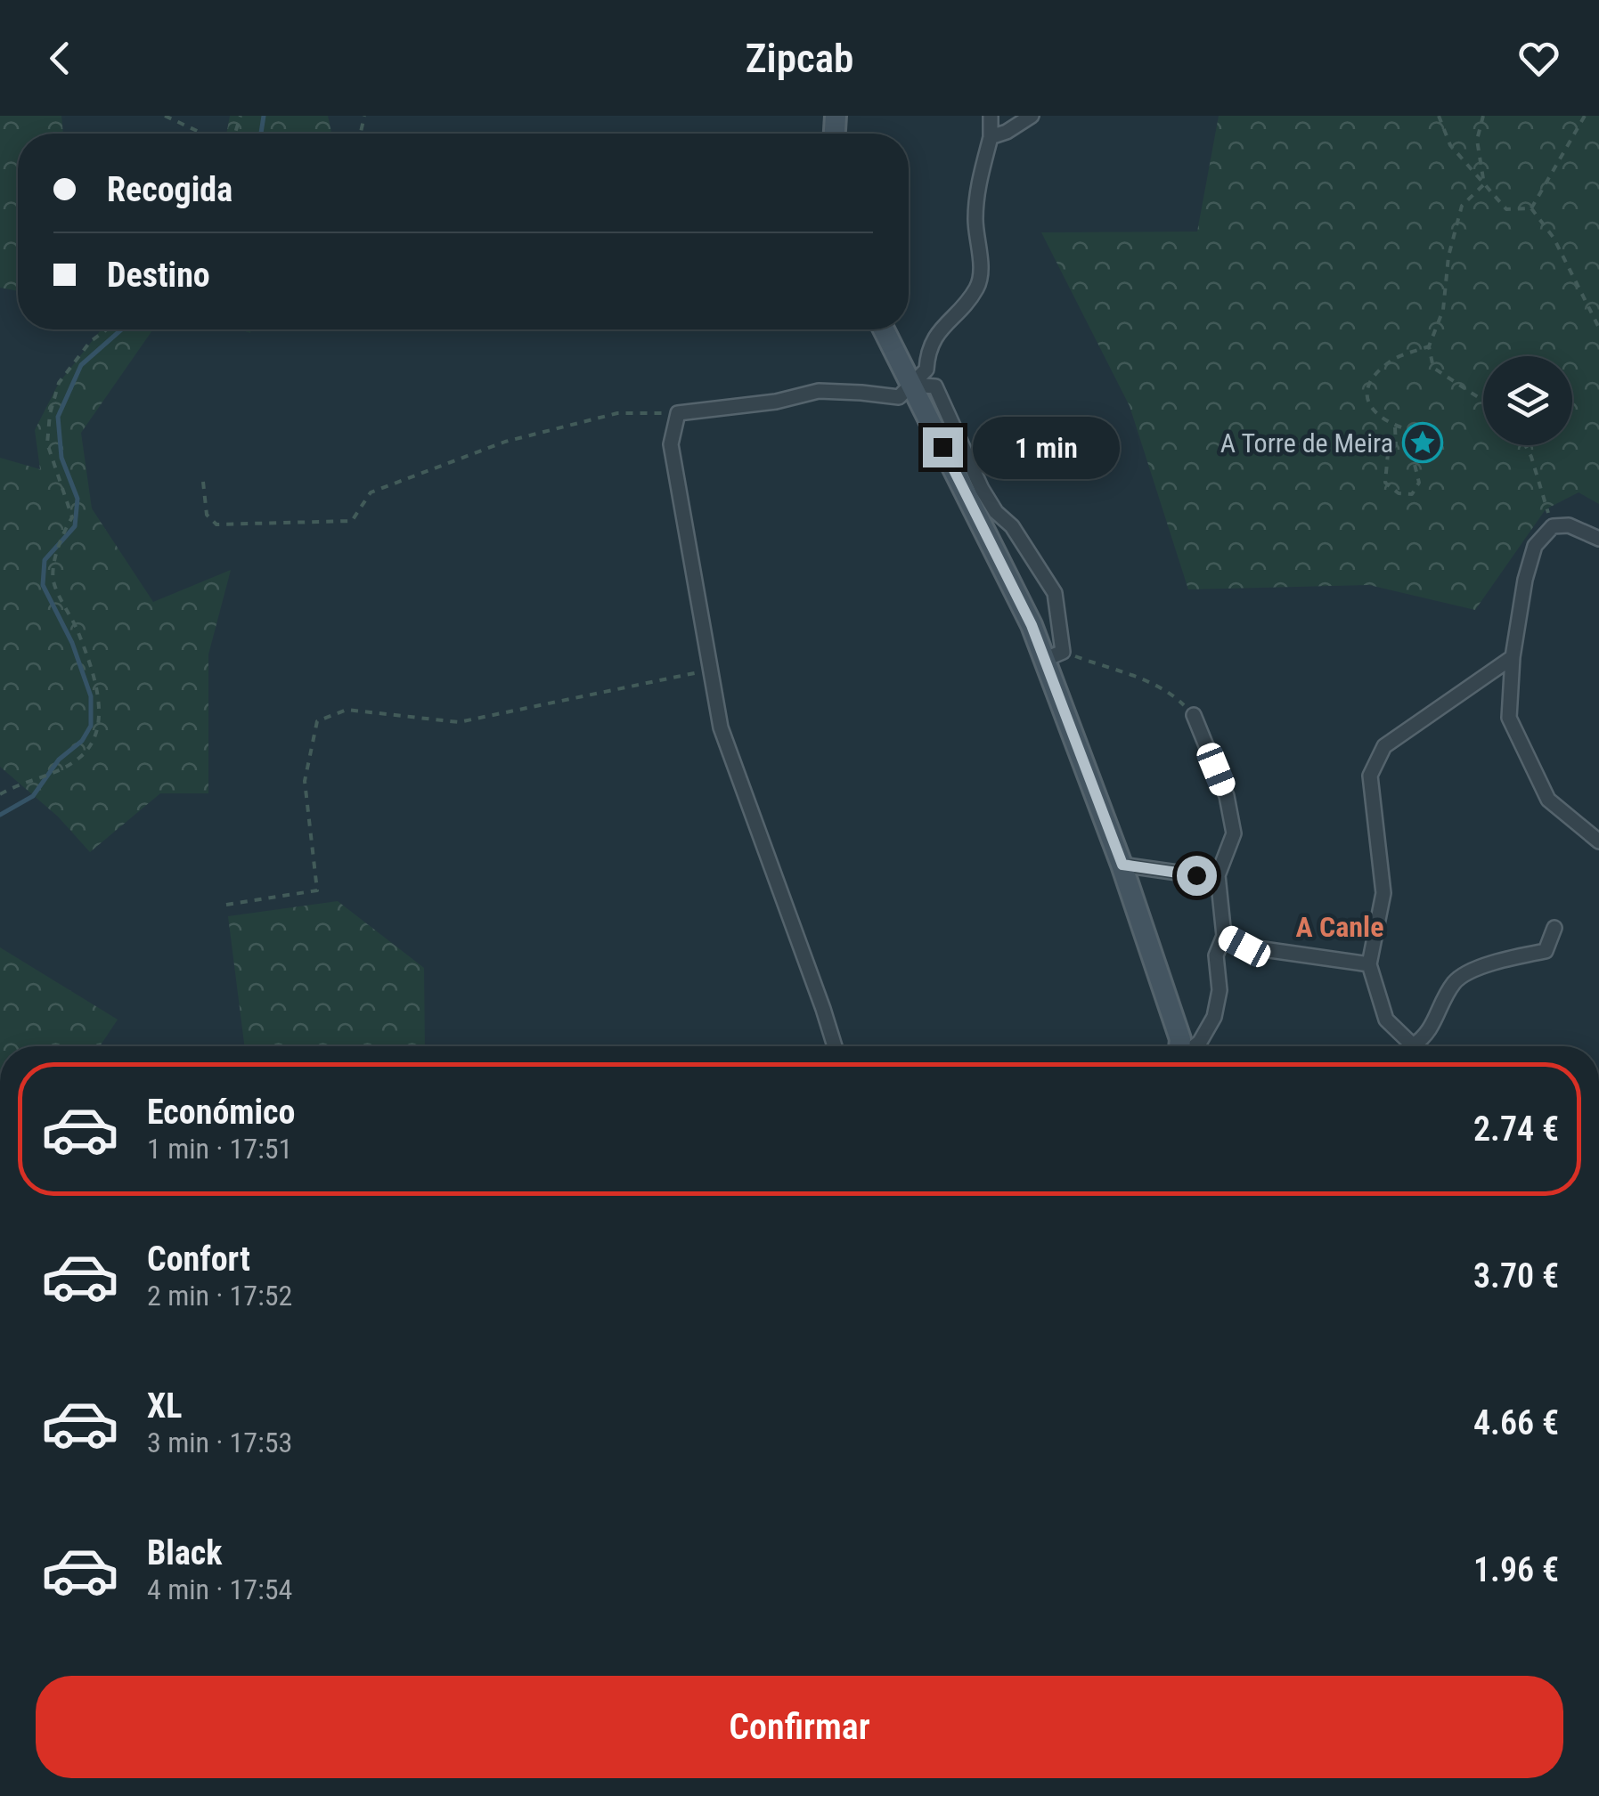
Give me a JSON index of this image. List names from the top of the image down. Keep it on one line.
{"districts":["A Canle"],"places":{"place":["A Torre de Meira"]},"page":{"header":"Zipcab","banner":["Recogida","Destino"],"bubble":"1 min","list":[{"name":"Económico","note":"1 min · 17:51","value":"2.74 €"},{"name":"Confort","note":"2 min · 17:52","value":"3.70 €"},{"name":"XL","note":"3 min · 17:53","value":"4.66 €"},{"name":"Black","note":"4 min · 17:54","value":"1.96 €"}],"buttons":"Confirmar"}}
